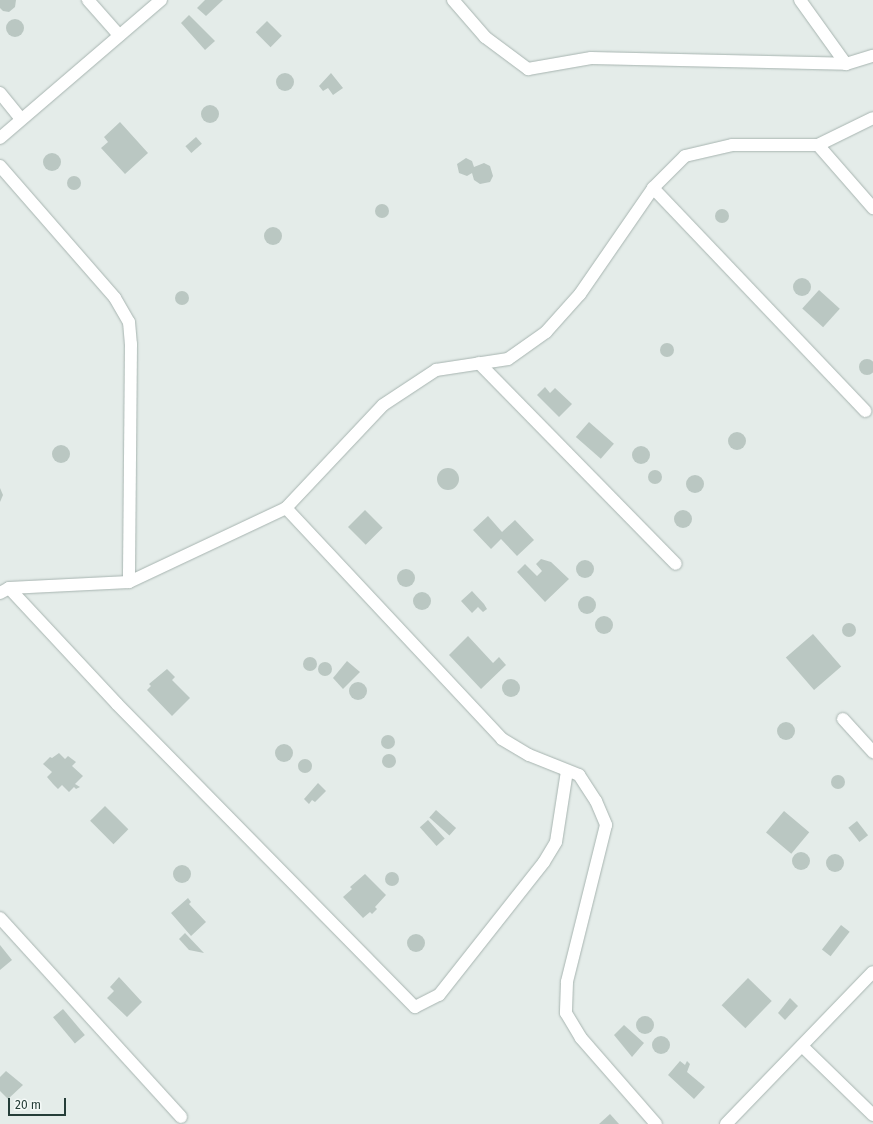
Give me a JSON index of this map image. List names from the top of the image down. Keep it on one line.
{"scale_bar":"20 m"}
